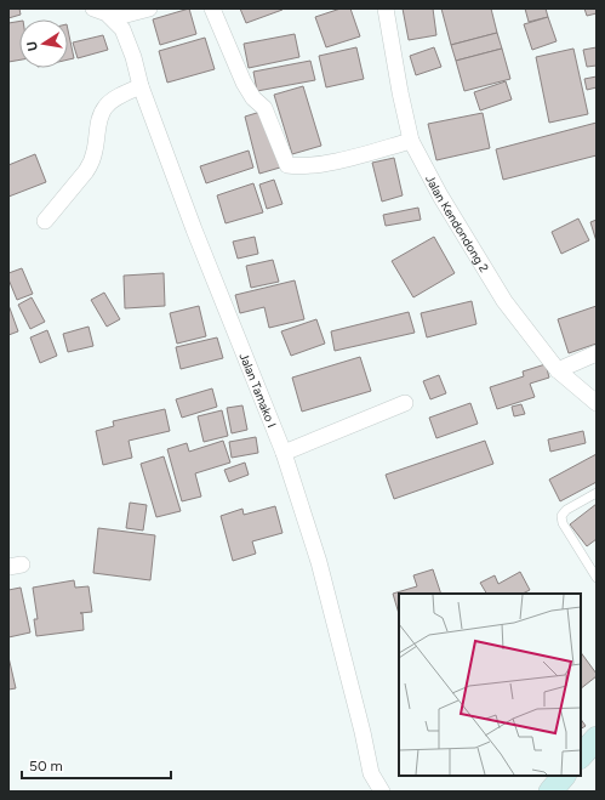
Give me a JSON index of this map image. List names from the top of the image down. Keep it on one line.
{"streets":{"street":["Jalan Kendondong 2","Jalan Tamako I"]},"scale_bar":"50 m","north":"left"}
